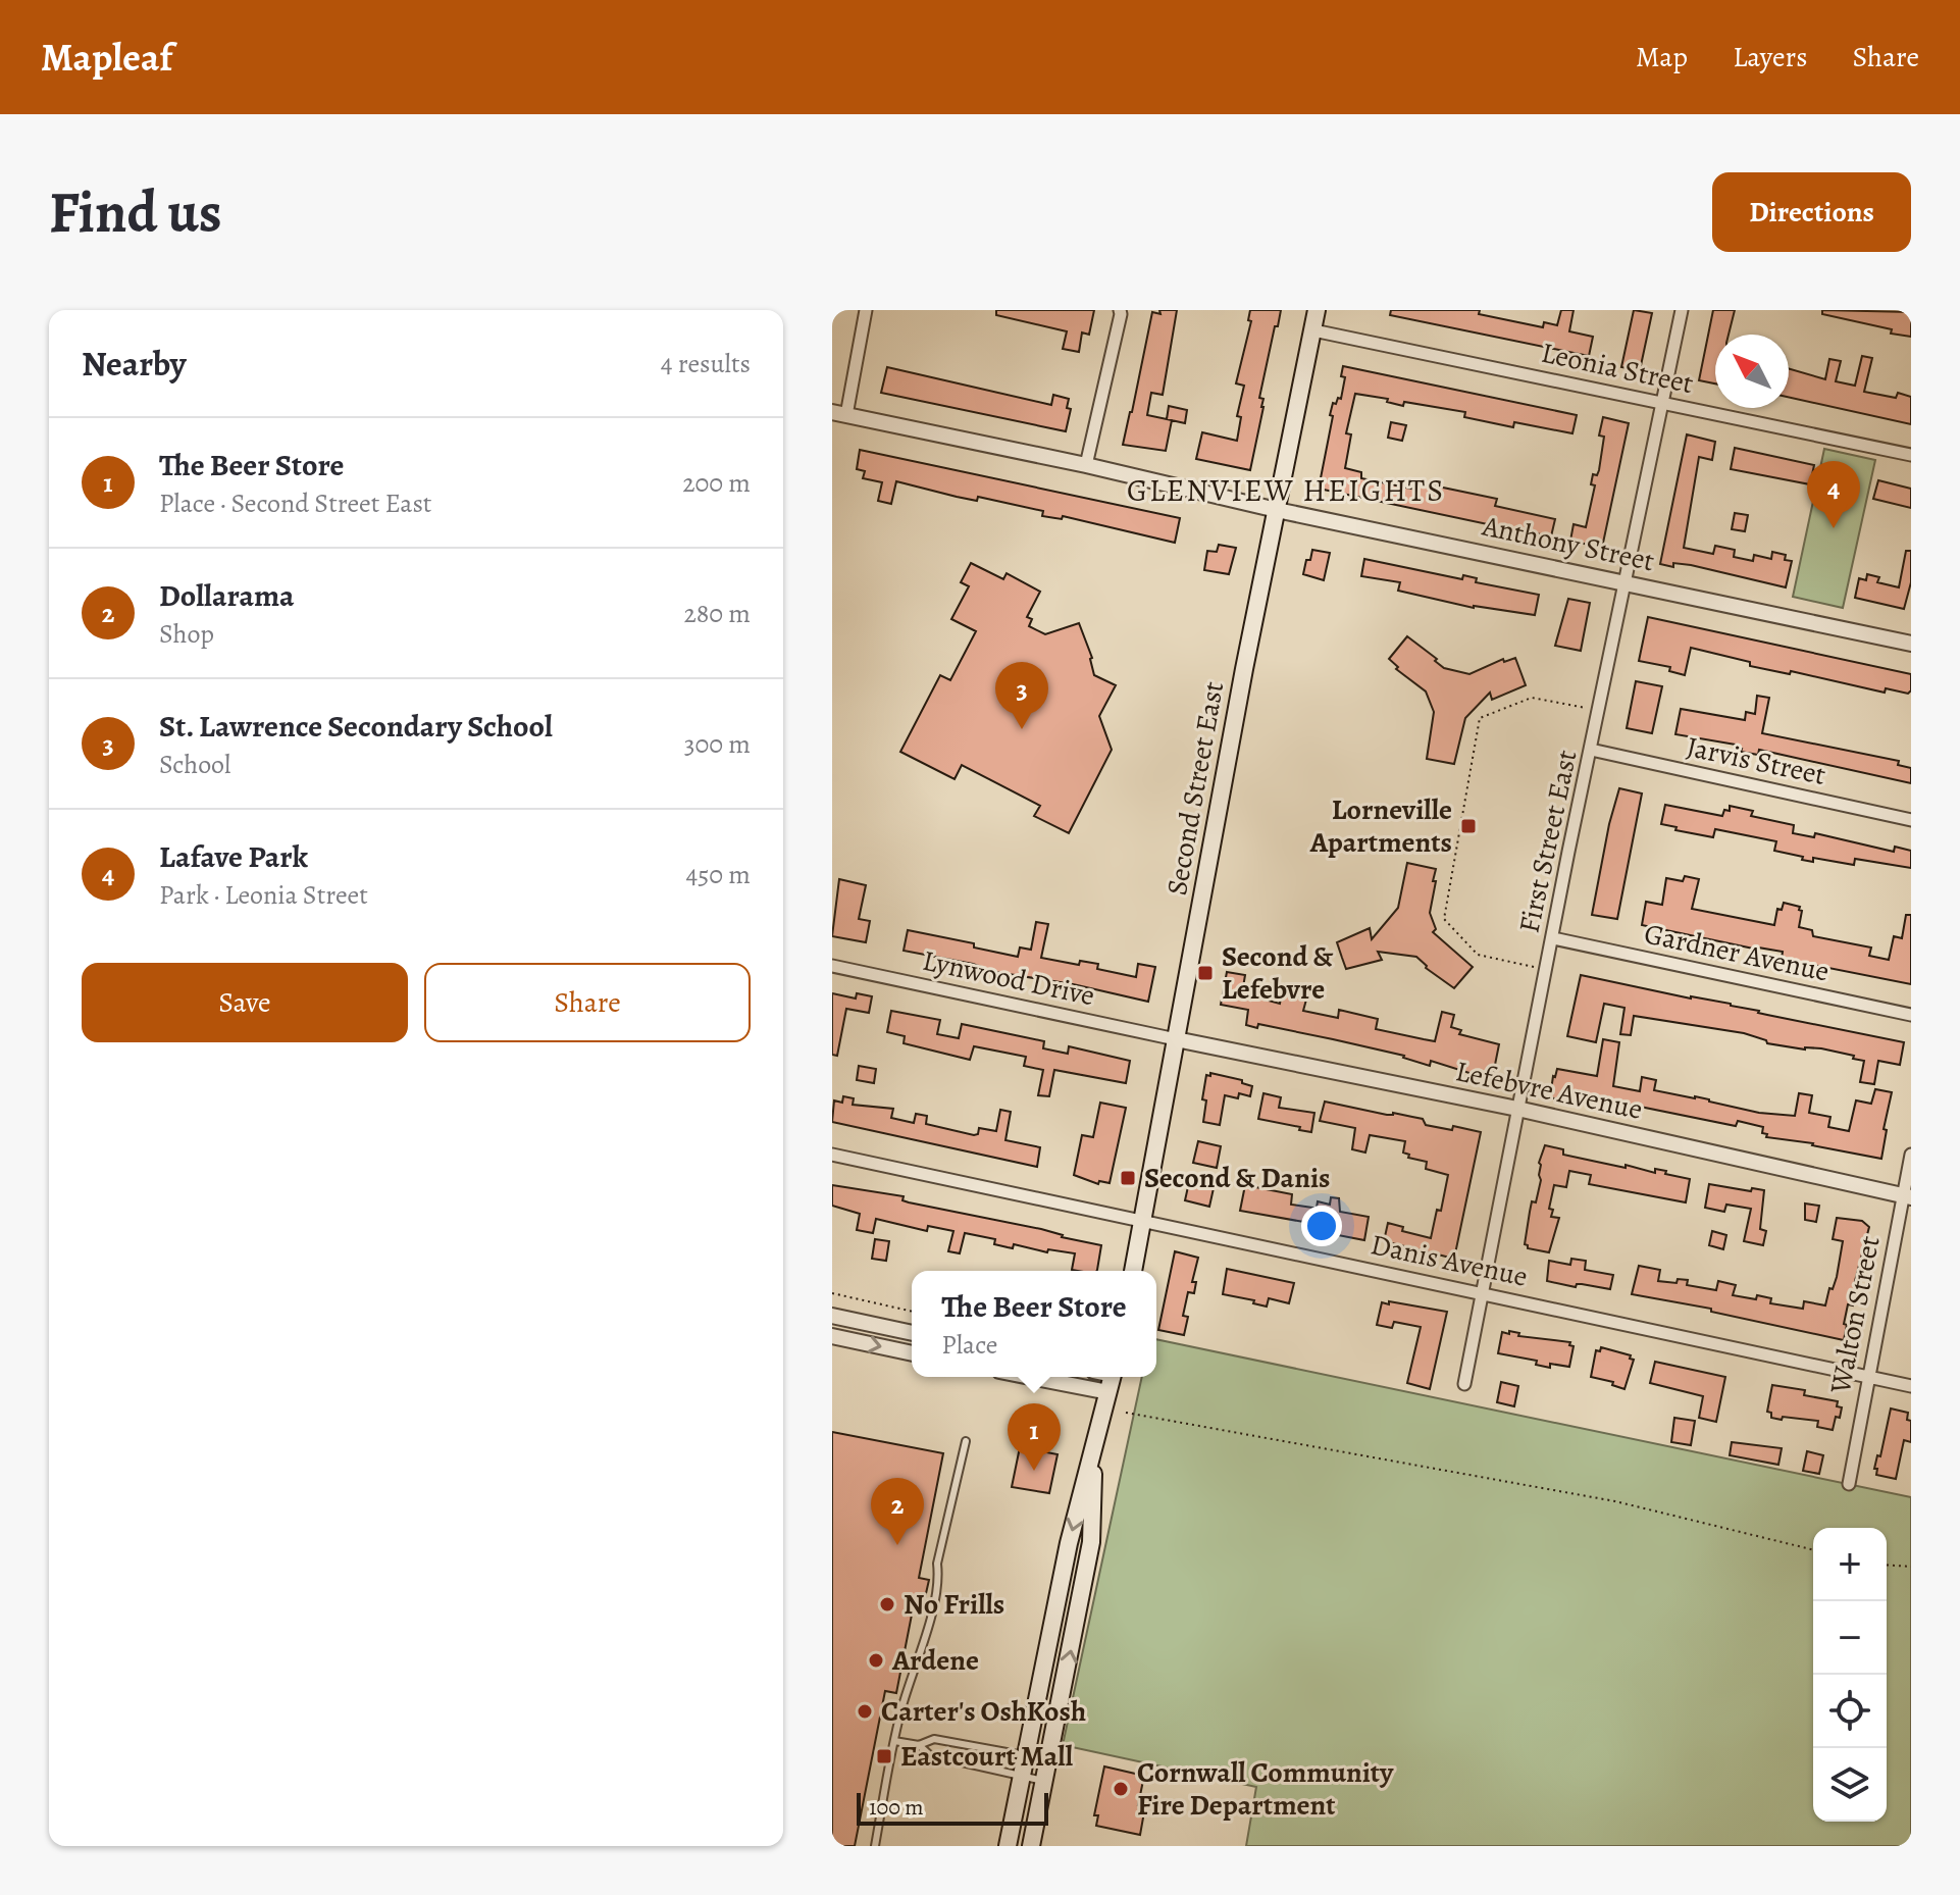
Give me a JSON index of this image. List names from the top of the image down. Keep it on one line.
{"streets":{"main road":["Second Street East"],"street":["Leonia Street","Anthony Street","Jarvis Street","First Street East","Gardner Avenue","Lynwood Drive","Lefebvre Avenue","Danis Avenue","Walton Street"]},"crossings":[["Leonia Street","Second Street East"],["Leonia Street","First Street East"],["Anthony Street","Second Street East"],["Anthony Street","First Street East"],["Jarvis Street","First Street East"],["Second Street East","Lynwood Drive"],["Second Street East","Lefebvre Avenue"],["Second Street East","Danis Avenue"],["First Street East","Gardner Avenue"],["First Street East","Lefebvre Avenue"],["First Street East","Danis Avenue"],["Lynwood Drive","Lefebvre Avenue"],["Lefebvre Avenue","Walton Street"],["Danis Avenue","Walton Street"]],"districts":["GLENVIEW HEIGHTS"],"places":{"transit":["Lorneville Apartments","Second & Lefebvre","Second & Danis","Eastcourt Mall"],"other":["No Frills","Ardene","Carter's OshKosh","Cornwall Community Fire Department"]},"scale_bar":"100 m","north":"top left","page":{"header":"Mapleaf","nav":["Map","Layers","Share"],"buttons":["Directions",["Save","Share"]],"title":"Find us","heading":["Nearby","4 results"],"list":[{"mark":"1","name":"The Beer Store","note":"Place · Second Street East","value":"200 m"},{"mark":"2","name":"Dollarama","note":"Shop","value":"280 m"},{"mark":"3","name":"St. Lawrence Secondary School","note":"School","value":"300 m"},{"mark":"4","name":"Lafave Park","note":"Park · Leonia Street","value":"450 m"}],"pins":["4","3","1","2"],"popup":["The Beer Store","Place"],"map_buttons":["+","−"],"scale":"100 m"}}
